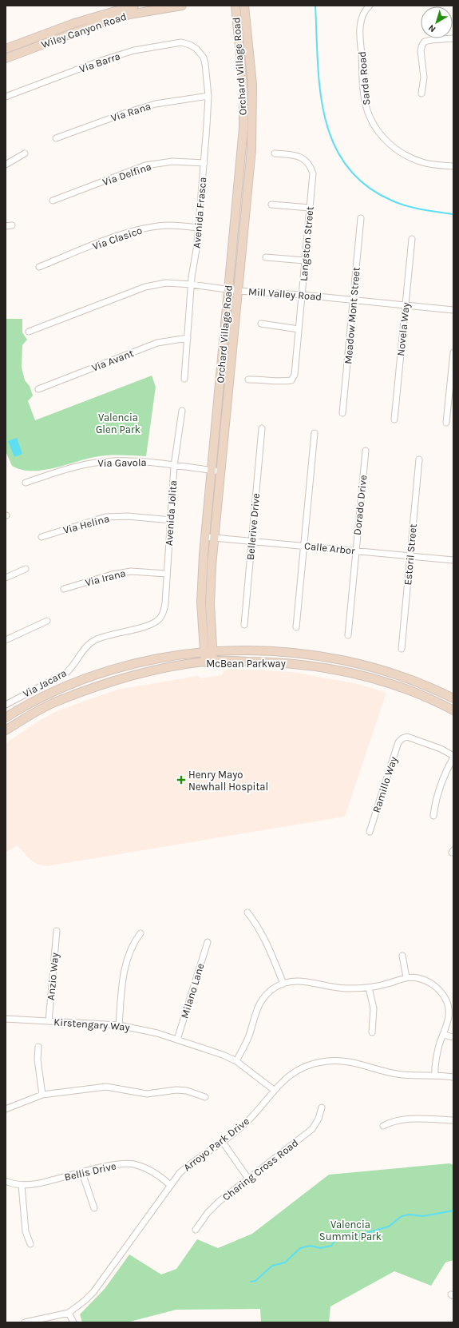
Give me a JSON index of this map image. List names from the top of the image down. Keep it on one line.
{"streets":{"main road":["Wiley Canyon Road","Orchard Village Road","McBean Parkway"],"street":["Via Barra","Sarda Road","Via Rana","Via Delfina","Avenida Frasca","Via Clasico","Langston Street","Mill Valley Road","Meadow Mont Street","Novela Way","Via Avant","Via Gavola","Dorado Drive","Avenida Jolita","Via Helina","Bellerive Drive","Calle Arbor","Estoril Street","Via Irana","Via Jacara","Ramillo Way","Anzio Way","Milano Lane","Kirstengary Way","Arroyo Park Drive","Charing Cross Road","Bellis Drive"]},"crossings":[["Via Barra","Avenida Frasca"],["Orchard Village Road","Mill Valley Road"],["Orchard Village Road","Via Gavola"],["Orchard Village Road","Calle Arbor"],["Orchard Village Road","McBean Parkway"],["Via Rana","Avenida Frasca"],["Via Delfina","Avenida Frasca"],["Avenida Frasca","Via Clasico"],["Avenida Frasca","Mill Valley Road"],["Avenida Frasca","Via Avant"],["Langston Street","Mill Valley Road"],["Mill Valley Road","Meadow Mont Street"],["Mill Valley Road","Novela Way"],["Via Gavola","Avenida Jolita"],["Dorado Drive","Calle Arbor"],["Avenida Jolita","Via Helina"],["Avenida Jolita","Via Irana"],["Avenida Jolita","Via Jacara"],["Bellerive Drive","Calle Arbor"],["Calle Arbor","Estoril Street"],["Anzio Way","Kirstengary Way"],["Milano Lane","Kirstengary Way"],["Kirstengary Way","Arroyo Park Drive"],["Arroyo Park Drive","Bellis Drive"]],"parks":["Valencia Glen Park","Valencia Summit Park"],"places":{"health":["Henry Mayo Newhall Hospital"]},"north":"bottom left"}
